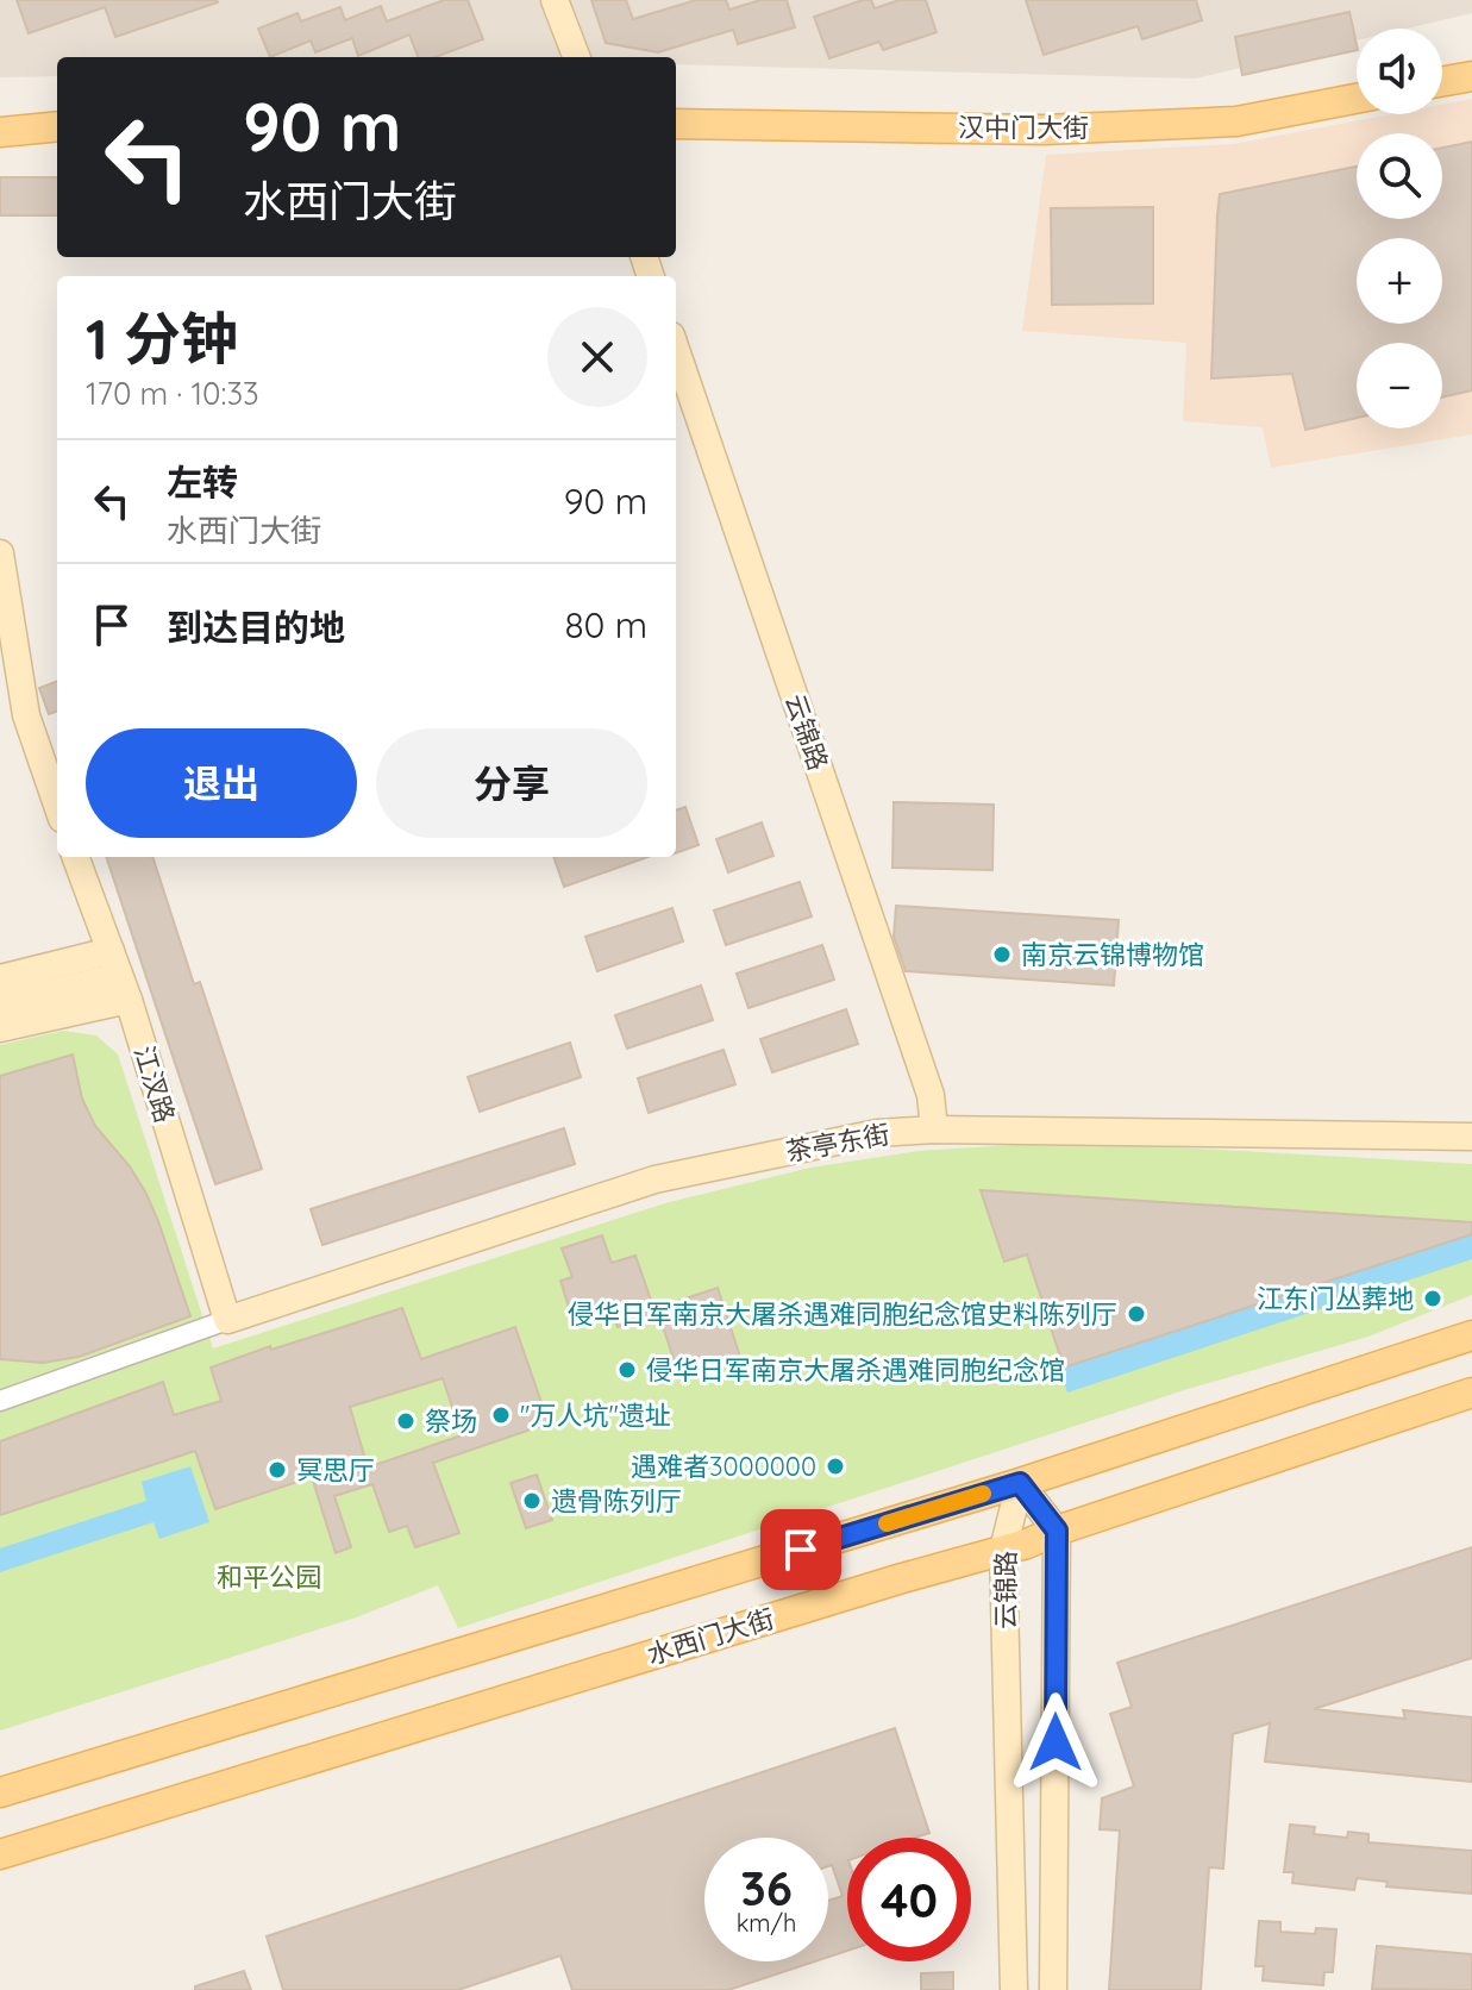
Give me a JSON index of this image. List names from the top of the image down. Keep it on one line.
{"streets":{"main road":["汉中门大街","水西门大街"],"street":["云锦路","江汊路","茶亭东街"]},"crossings":[["云锦路","茶亭东街"],["云锦路","水西门大街"],["江汊路","茶亭东街"]],"parks":["和平公园"],"places":["南京云锦博物馆","江东门丛葬地","侵华日军南京大屠杀遇难同胞纪念馆史料陈列厅","侵华日军南京大屠杀遇难同胞纪念馆","\"万人坑\"遗址","祭场","遇难者3000000","冥思厅","遗骨陈列厅"],"page":{"map_buttons":["+","−"],"turn":["90 m","水西门大街"],"heading":["1 分钟","170 m · 10:33"],"list":[{"name":"左转","note":"水西门大街","value":"90 m"},{"name":"到达目的地","value":"80 m"}],"buttons":["退出","分享"],"speed":"36 km/h","limit":"40"}}
